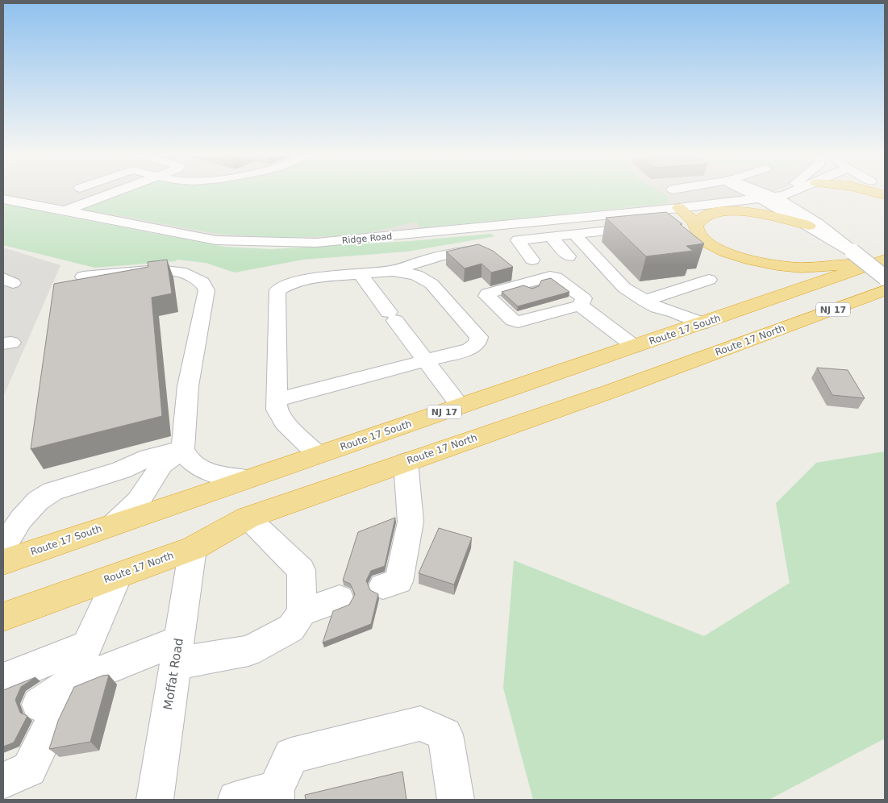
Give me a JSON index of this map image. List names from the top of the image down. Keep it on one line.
{"streets":{"highway":["NJ 17","Route 17 South","Route 17 North"],"street":["Ridge Road","Moffat Road"]},"crossings":[["Route 17 North","Moffat Road"]]}
